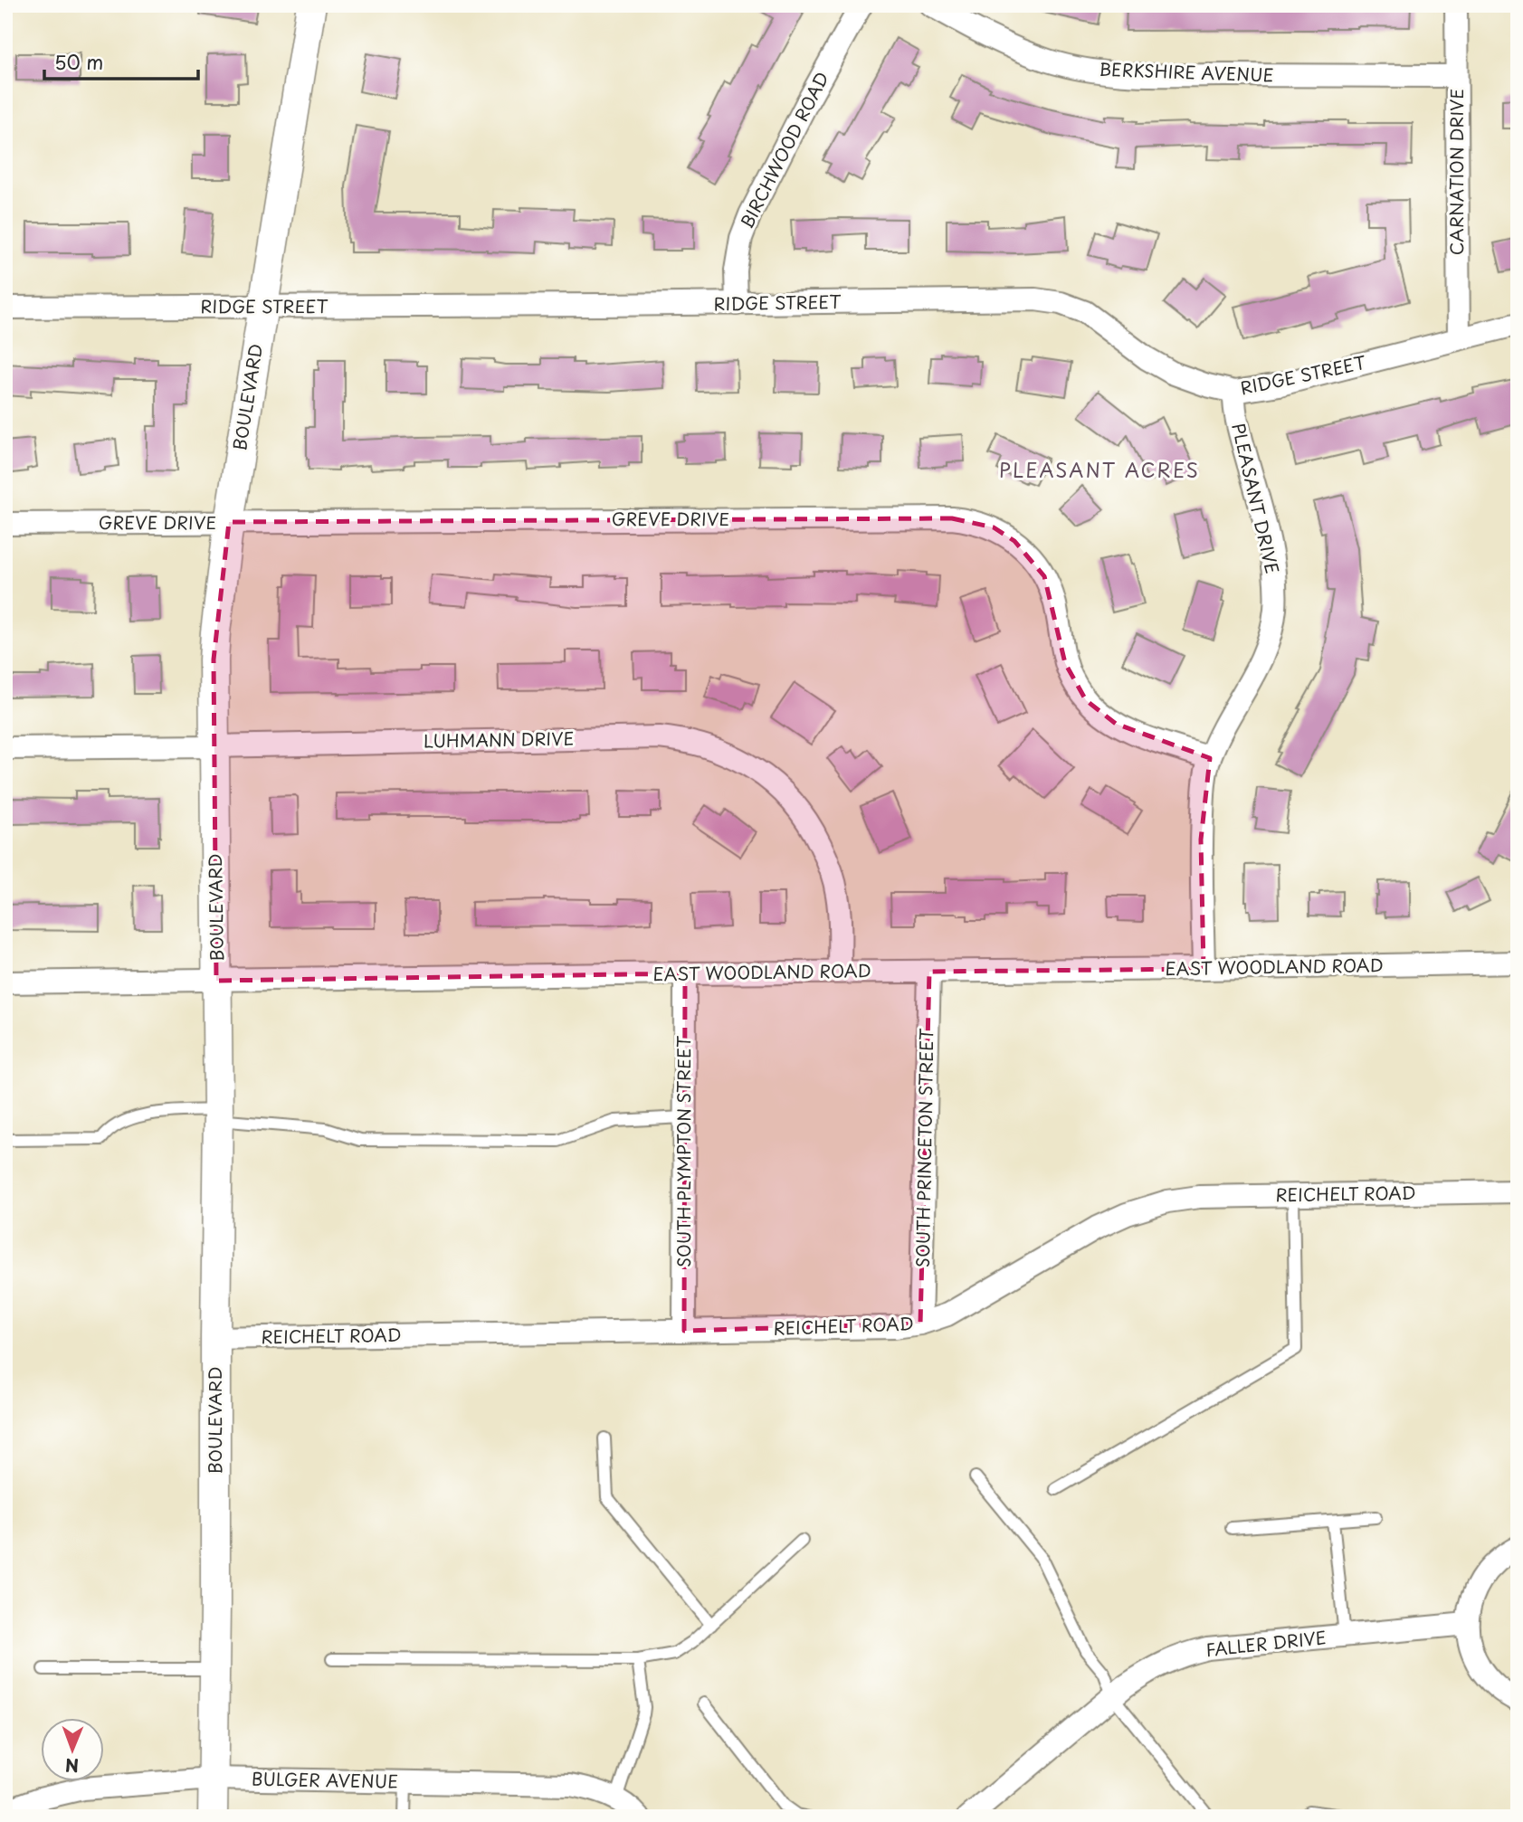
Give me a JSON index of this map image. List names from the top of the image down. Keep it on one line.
{"streets":{"street":["BERKSHIRE AVENUE","BIRCHWOOD ROAD","CARNATION DRIVE","RIDGE STREET","BOULEVARD","PLEASANT DRIVE","GREVE DRIVE","LUHMANN DRIVE","EAST WOODLAND ROAD","SOUTH PRINCETON STREET","SOUTH PLYMPTON STREET","REICHELT ROAD","FALLER DRIVE","BULGER AVENUE"]},"crossings":[["BERKSHIRE AVENUE","CARNATION DRIVE"],["BIRCHWOOD ROAD","RIDGE STREET"],["CARNATION DRIVE","RIDGE STREET"],["RIDGE STREET","BOULEVARD"],["RIDGE STREET","PLEASANT DRIVE"],["BOULEVARD","GREVE DRIVE"],["BOULEVARD","LUHMANN DRIVE"],["BOULEVARD","EAST WOODLAND ROAD"],["BOULEVARD","REICHELT ROAD"],["BOULEVARD","BULGER AVENUE"],["PLEASANT DRIVE","GREVE DRIVE"],["PLEASANT DRIVE","EAST WOODLAND ROAD"],["LUHMANN DRIVE","EAST WOODLAND ROAD"],["EAST WOODLAND ROAD","SOUTH PRINCETON STREET"],["EAST WOODLAND ROAD","SOUTH PLYMPTON STREET"],["SOUTH PRINCETON STREET","REICHELT ROAD"],["SOUTH PLYMPTON STREET","REICHELT ROAD"]],"districts":["PLEASANT ACRES"],"scale_bar":"50 m","north":"bottom"}
